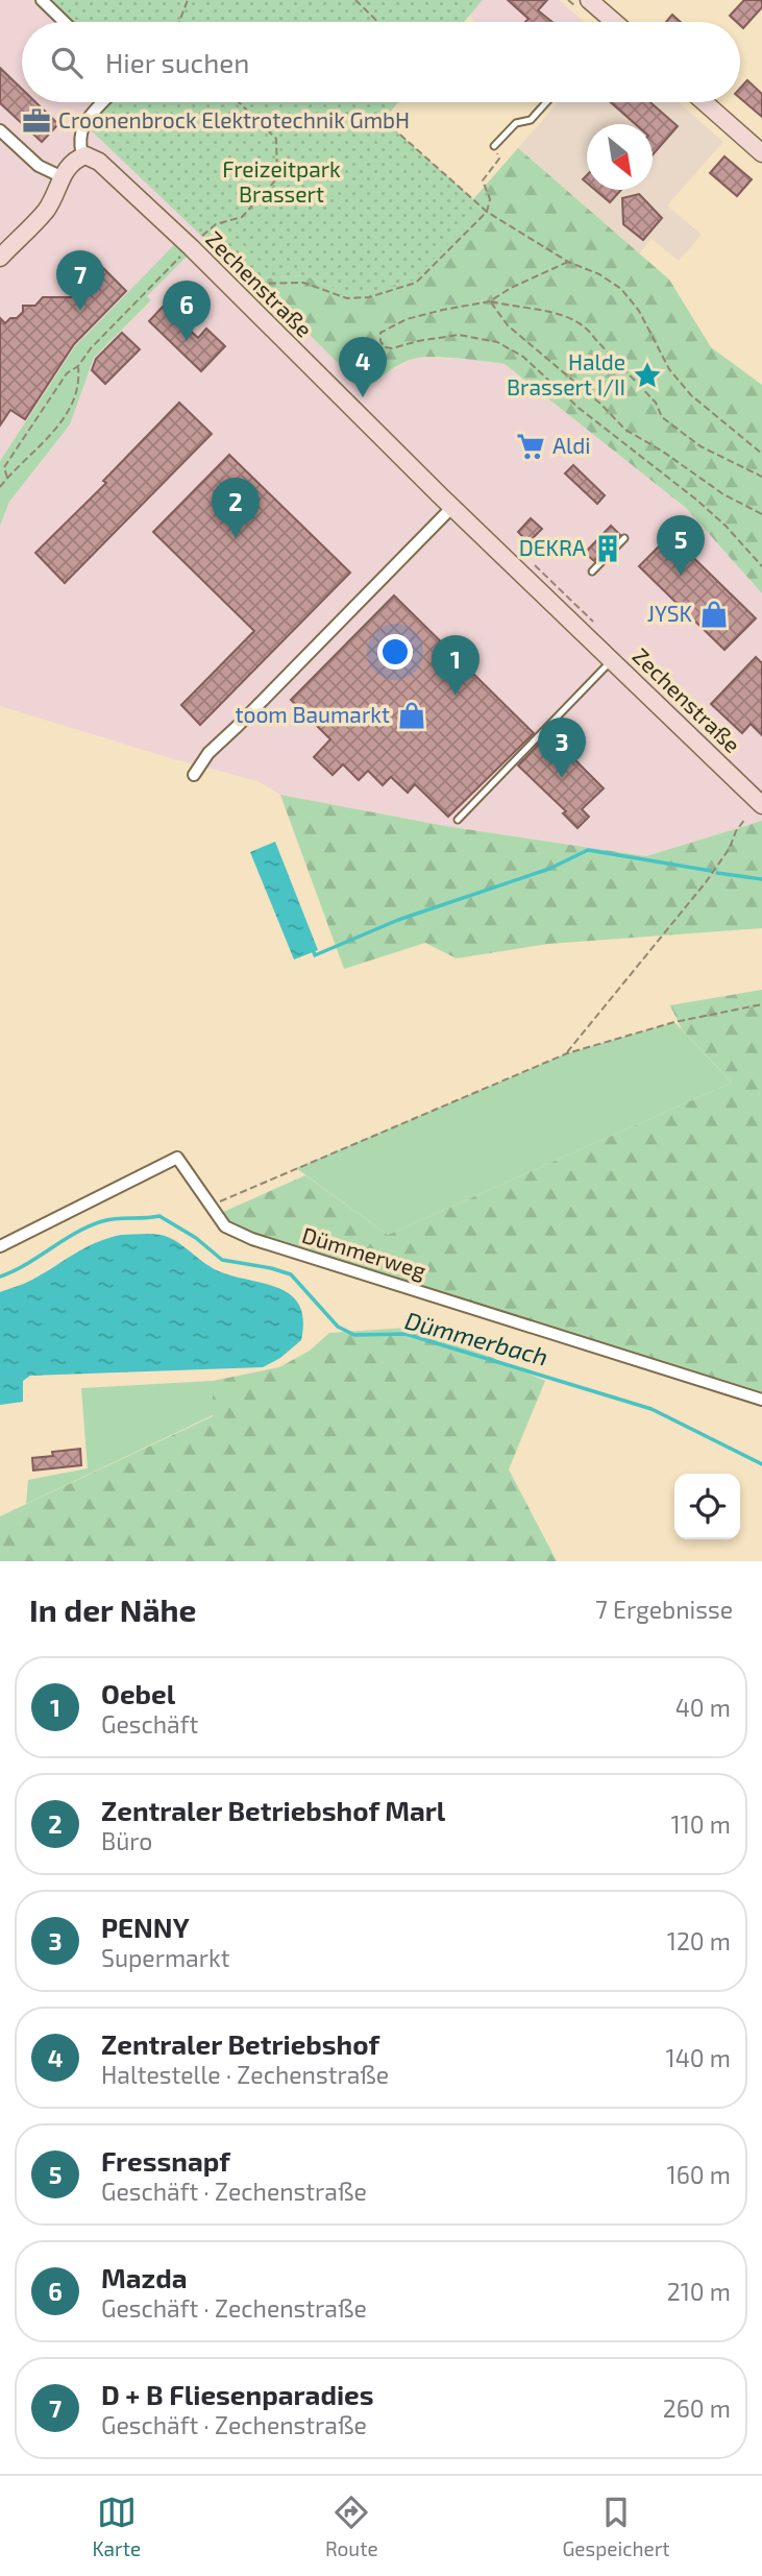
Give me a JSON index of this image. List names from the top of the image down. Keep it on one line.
{"streets":{"street":["Zechenstraße","Dümmerweg"]},"water":["Dümmerbach"],"parks":["Freizeitpark Brassert"],"places":{"office":["Croonenbrock Elektrotechnik GmbH"],"place":["Halde Brassert I/II"],"supermarket":["Aldi"],"building":["DEKRA"],"shop":["JYSK","toom Baumarkt"]},"north":"bottom right","page":{"search":"Hier suchen","pins":["7","6","4","2","5","1","3"],"heading":["In der Nähe","7 Ergebnisse"],"list":[{"mark":"1","name":"Oebel","note":"Geschäft","value":"40 m"},{"mark":"2","name":"Zentraler Betriebshof Marl","note":"Büro","value":"110 m"},{"mark":"3","name":"PENNY","note":"Supermarkt","value":"120 m"},{"mark":"4","name":"Zentraler Betriebshof","note":"Haltestelle · Zechenstraße","value":"140 m"},{"mark":"5","name":"Fressnapf","note":"Geschäft · Zechenstraße","value":"160 m"},{"mark":"6","name":"Mazda","note":"Geschäft · Zechenstraße","value":"210 m"},{"mark":"7","name":"D + B Fliesenparadies","note":"Geschäft · Zechenstraße","value":"260 m"}],"nav":["Karte","Route","Gespeichert"]}}
